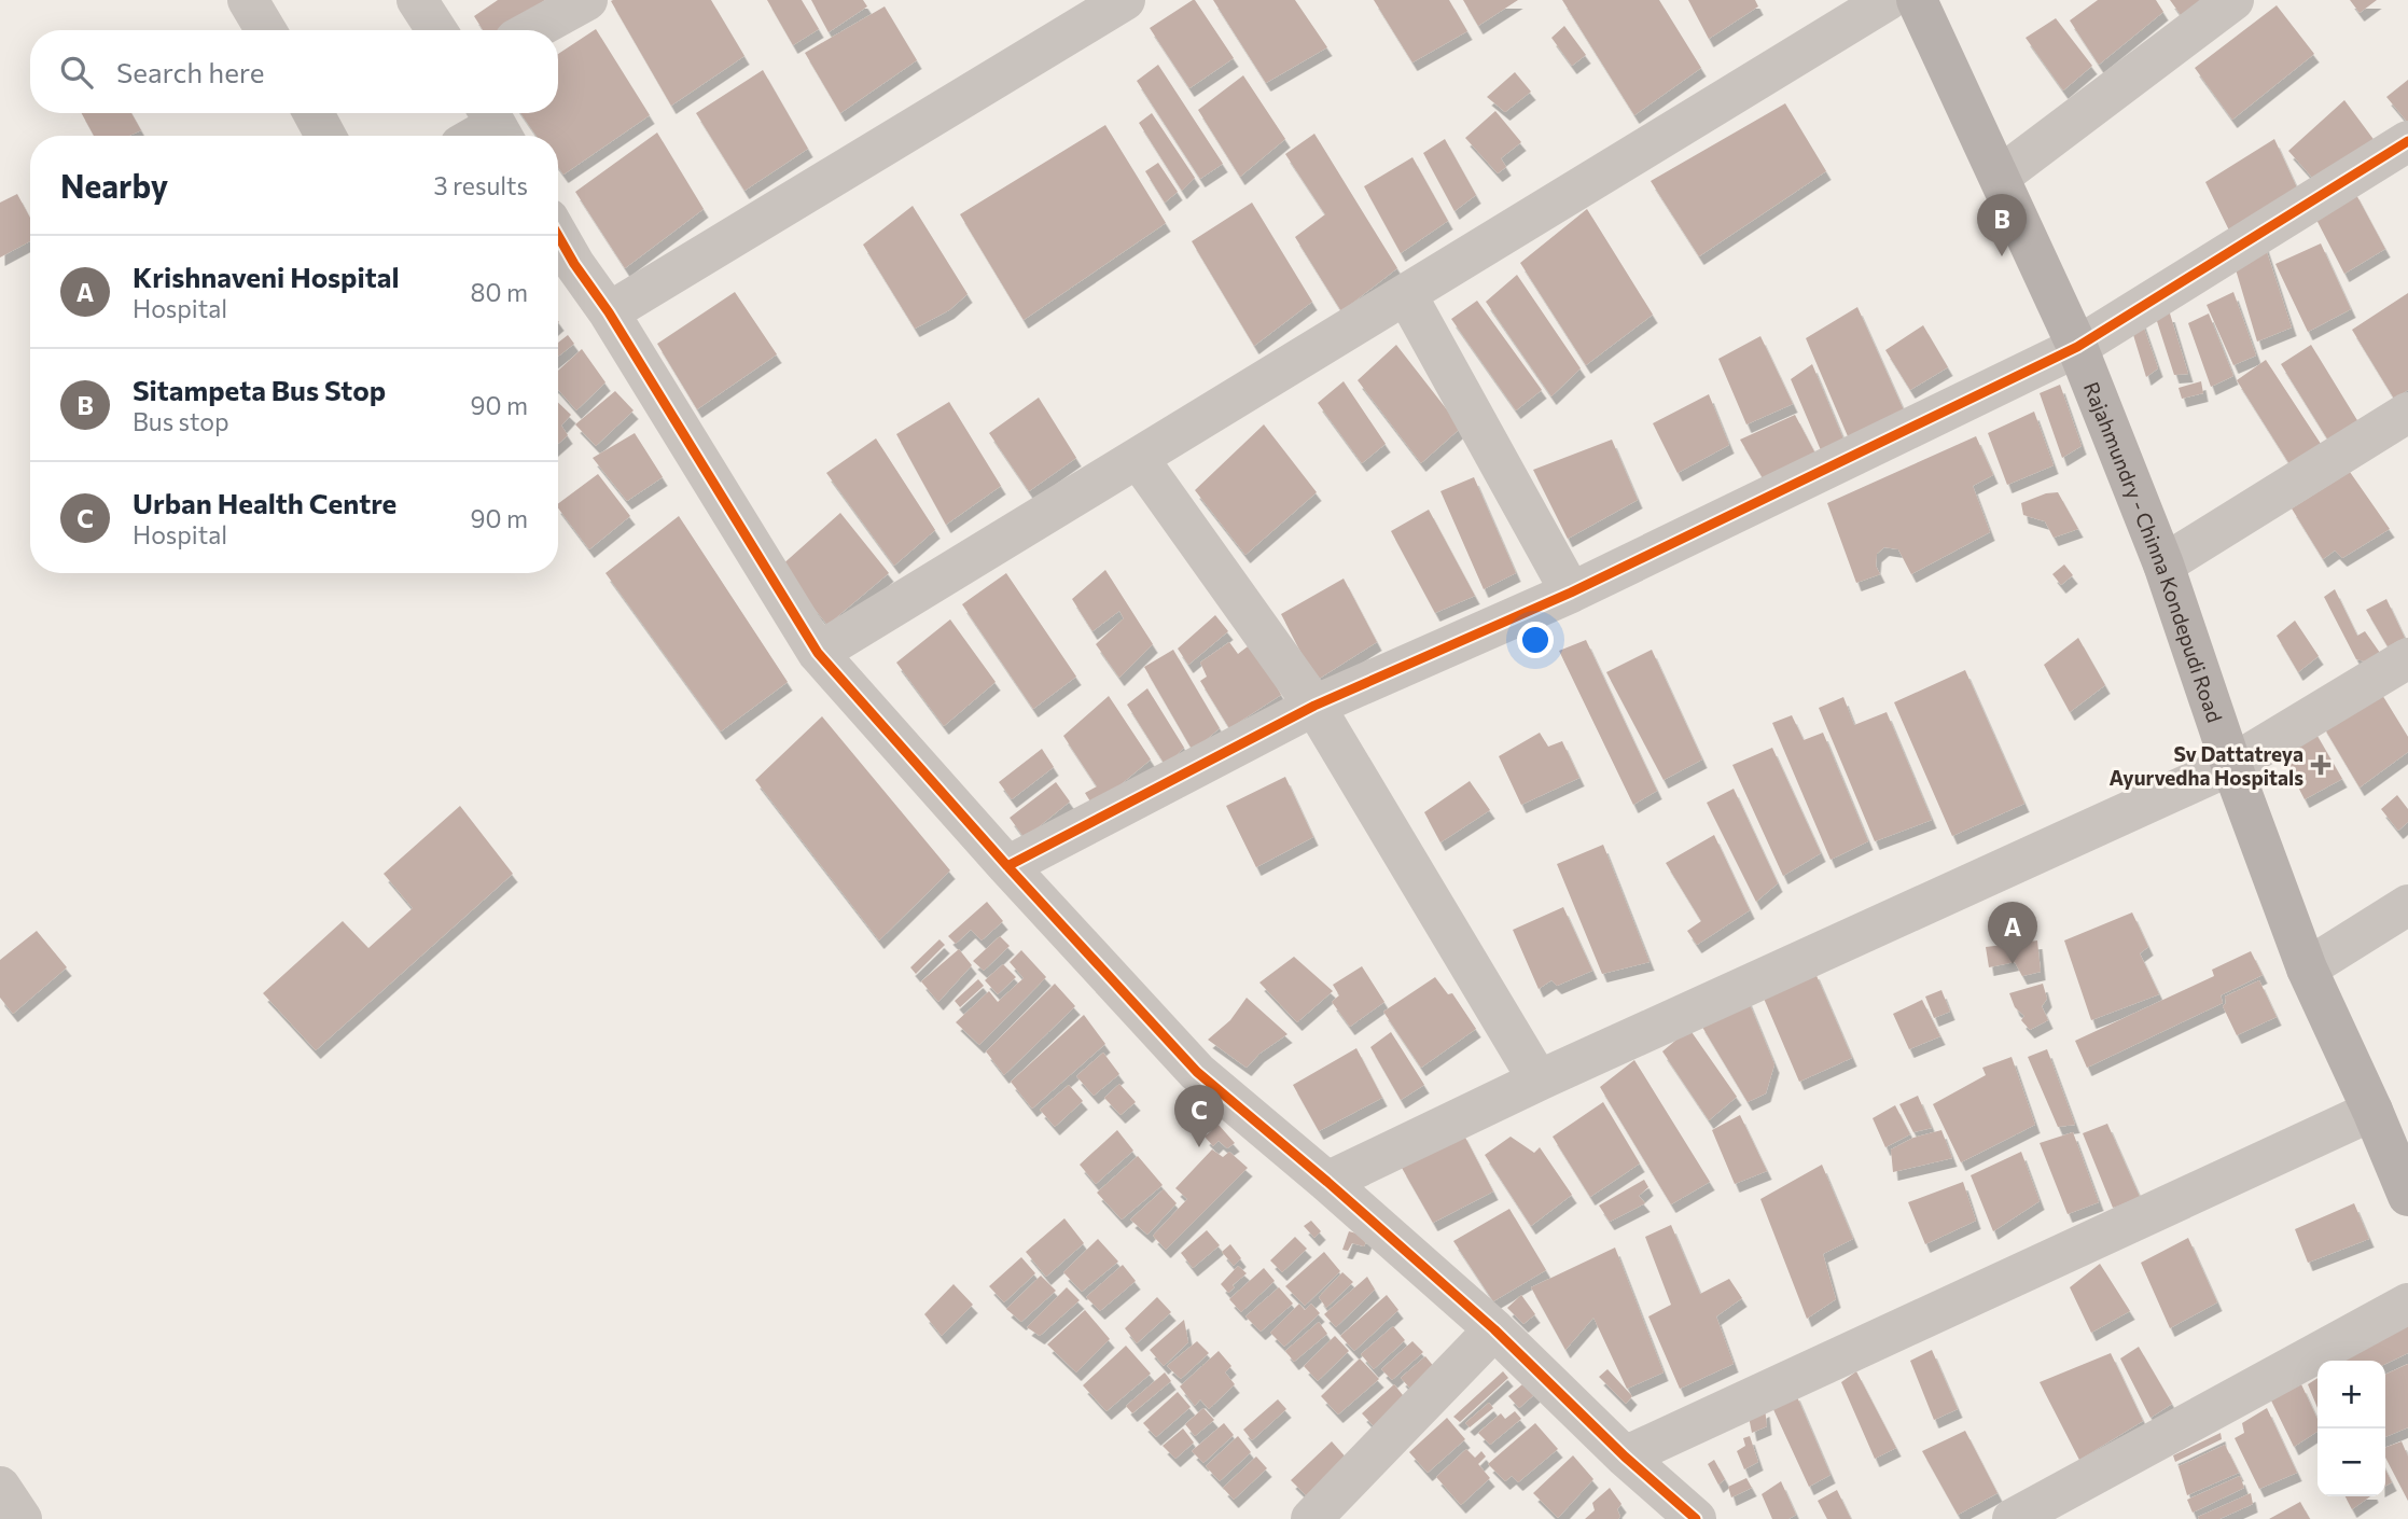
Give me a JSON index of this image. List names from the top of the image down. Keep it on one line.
{"streets":{"main road":["Rajahmundry - Chinna Kondepudi Road"]},"places":{"health":["Sv Dattatreya Ayurvedha Hospitals"]},"page":{"search":"Search here","heading":["Nearby","3 results"],"pins":["B","A","C"],"list":[{"mark":"A","name":"Krishnaveni Hospital","note":"Hospital","value":"80 m"},{"mark":"B","name":"Sitampeta Bus Stop","note":"Bus stop","value":"90 m"},{"mark":"C","name":"Urban Health Centre","note":"Hospital","value":"90 m"}],"map_buttons":["+","−"]}}
